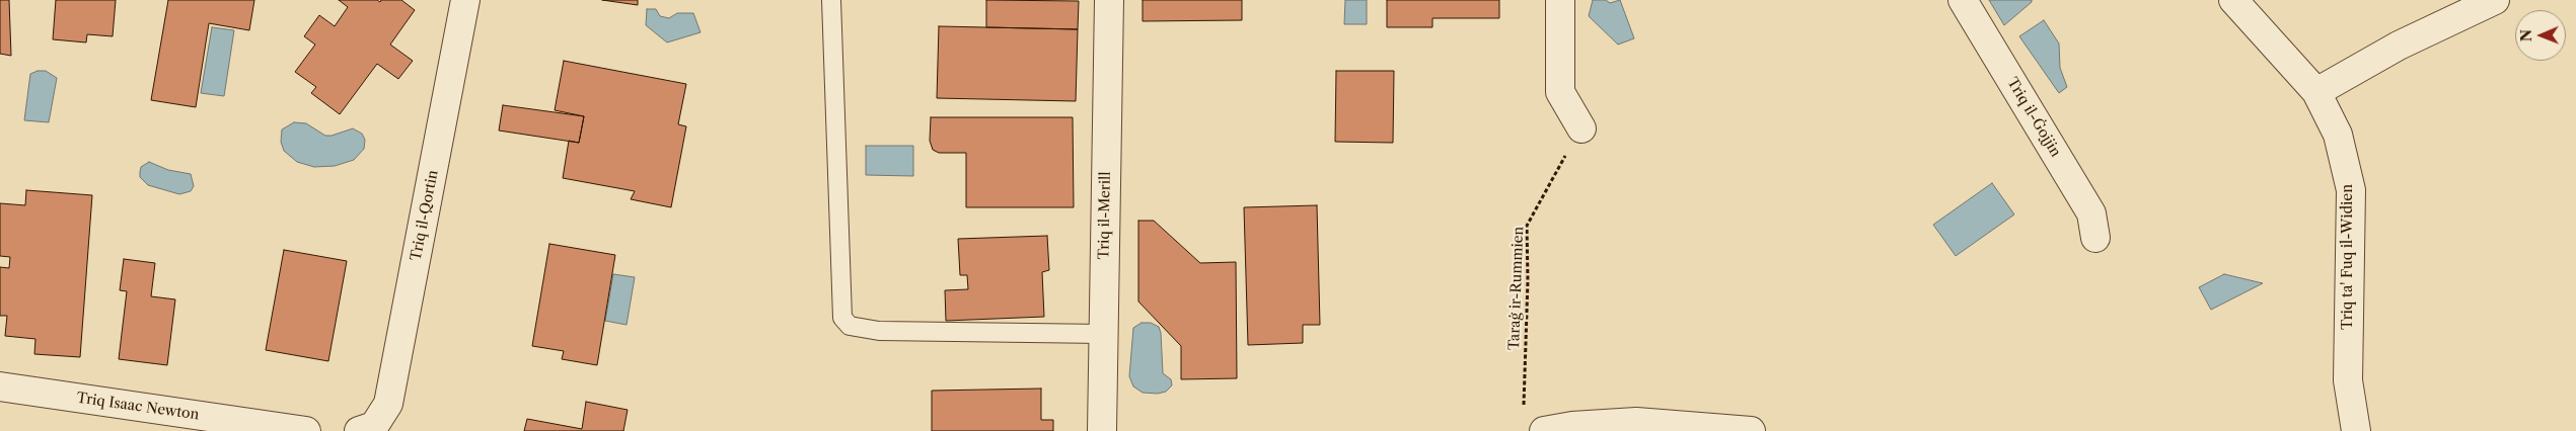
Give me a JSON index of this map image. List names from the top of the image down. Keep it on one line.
{"streets":{"street":["Triq il-Ġojjin","Triq il-Qortin","Triq il-Merill","Triq ta' Fuq il-Widien","Triq Isaac Newton"],"path":["Taraġ ir-Rummien"]},"north":"left"}
